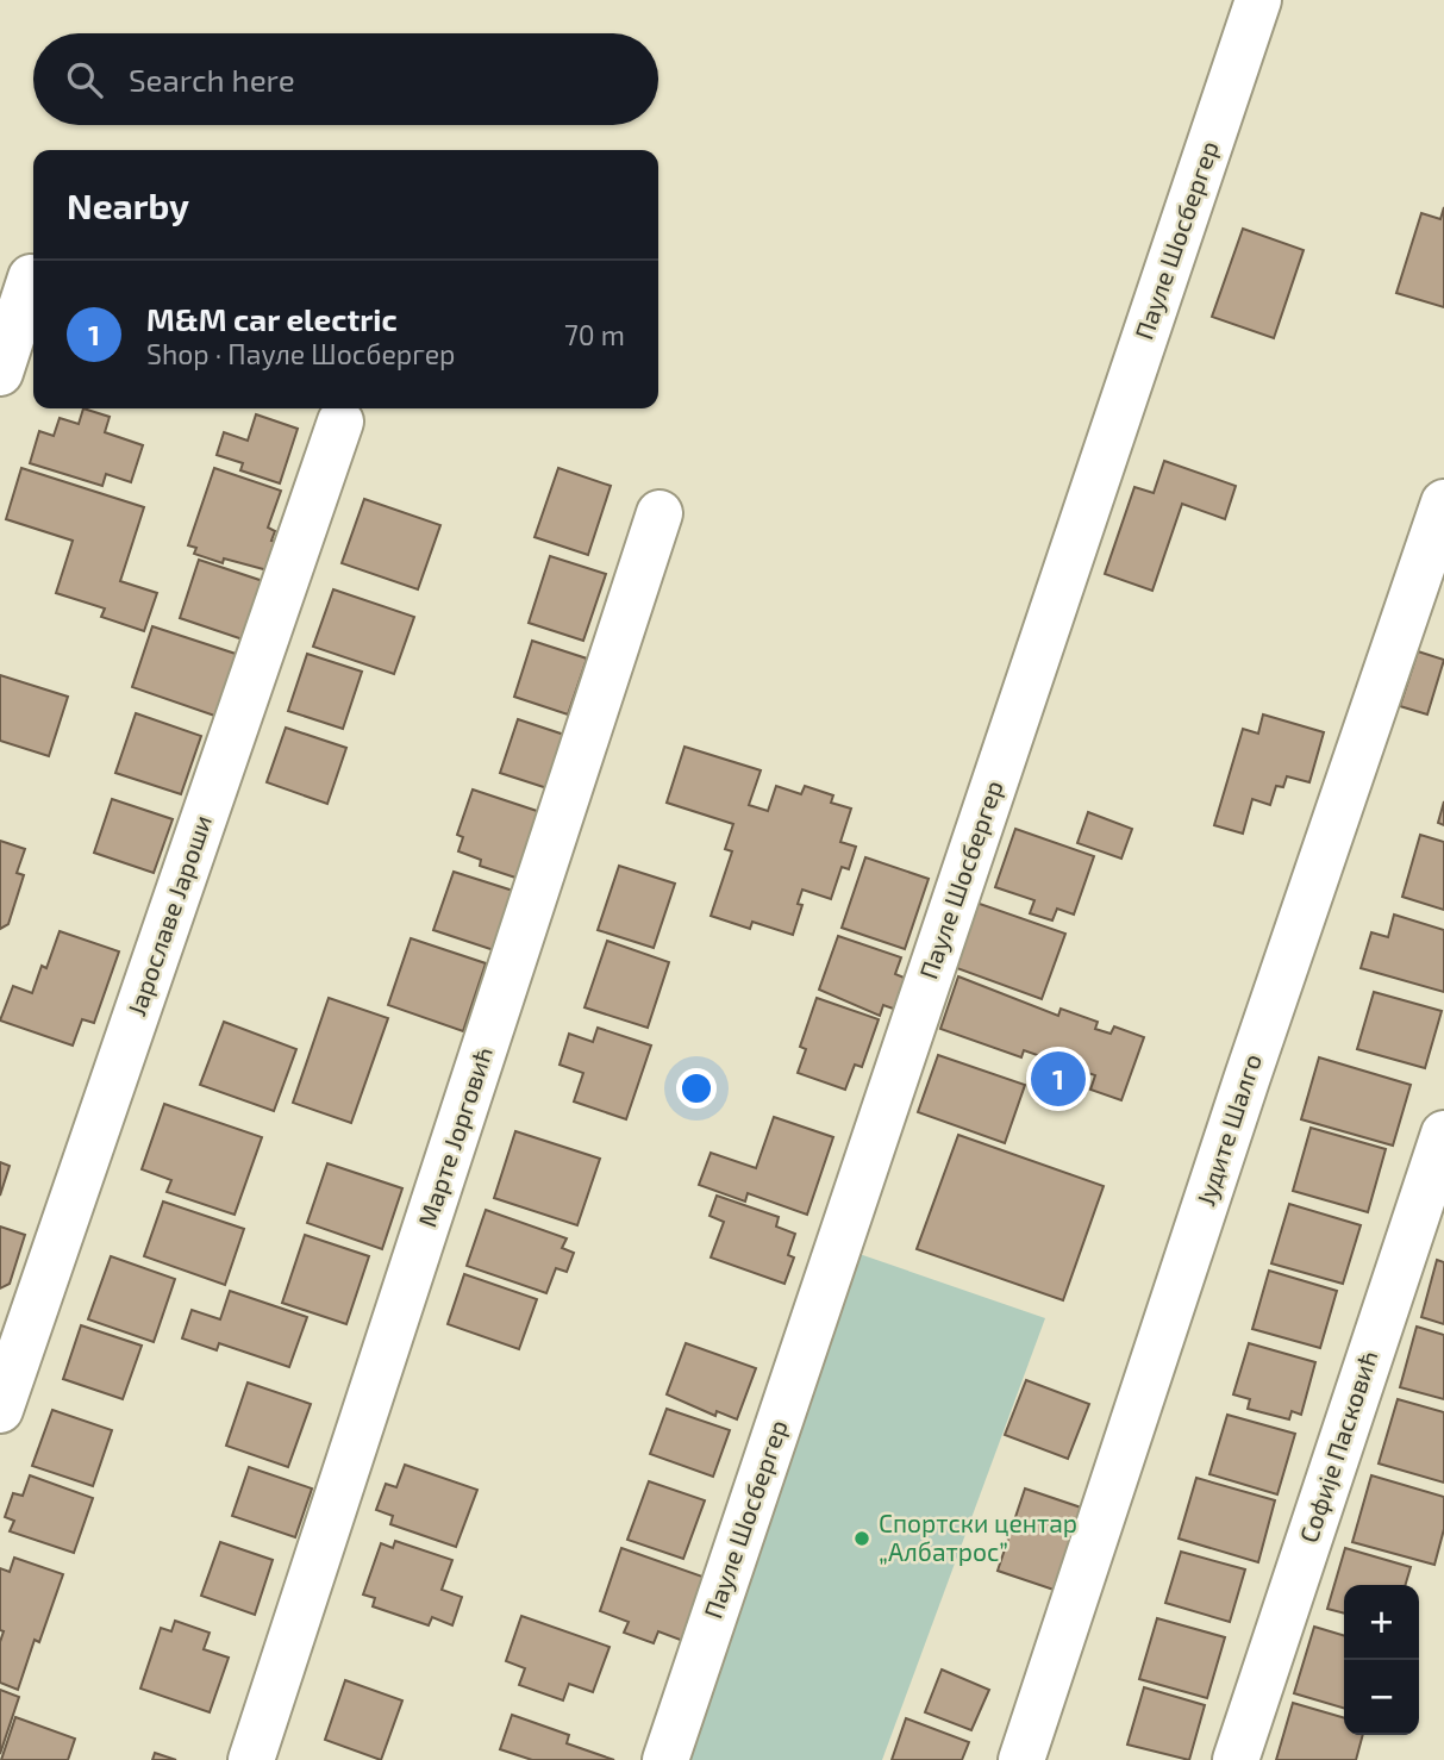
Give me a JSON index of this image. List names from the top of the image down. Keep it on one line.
{"streets":{"street":["Пауле Шосбергер","Јарославе Јароши","Јудите Шалго","Марте Јорговић","Софије Пасковић"]},"places":["Спортски центар „Албатрос”"],"page":{"search":"Search here","heading":"Nearby","list":[{"mark":"1","name":"M&M car electric","note":"Shop · Пауле Шосбергер","value":"70 m"}],"pins":"1","map_buttons":["+","−"]}}
